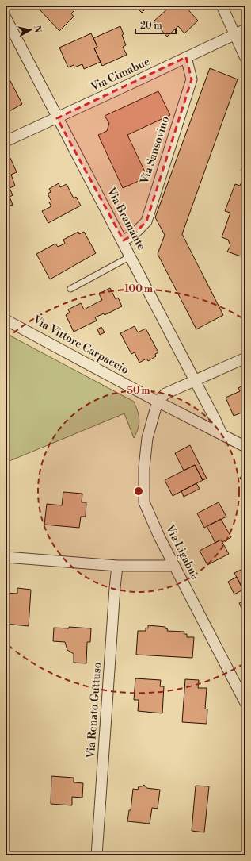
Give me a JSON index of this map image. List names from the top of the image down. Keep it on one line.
{"streets":{"street":["Via Cimabue","Via Sansovino","Via Bramante","Via Vittore Carpaccio","Via Ligabue","Via Renato Guttuso"]},"crossings":[["Via Cimabue","Via Sansovino"],["Via Cimabue","Via Bramante"],["Via Sansovino","Via Bramante"],["Via Bramante","Via Vittore Carpaccio"],["Via Vittore Carpaccio","Via Ligabue"]],"scale_bar":"20 m","north":"right","rings":["100 m","50 m"]}
